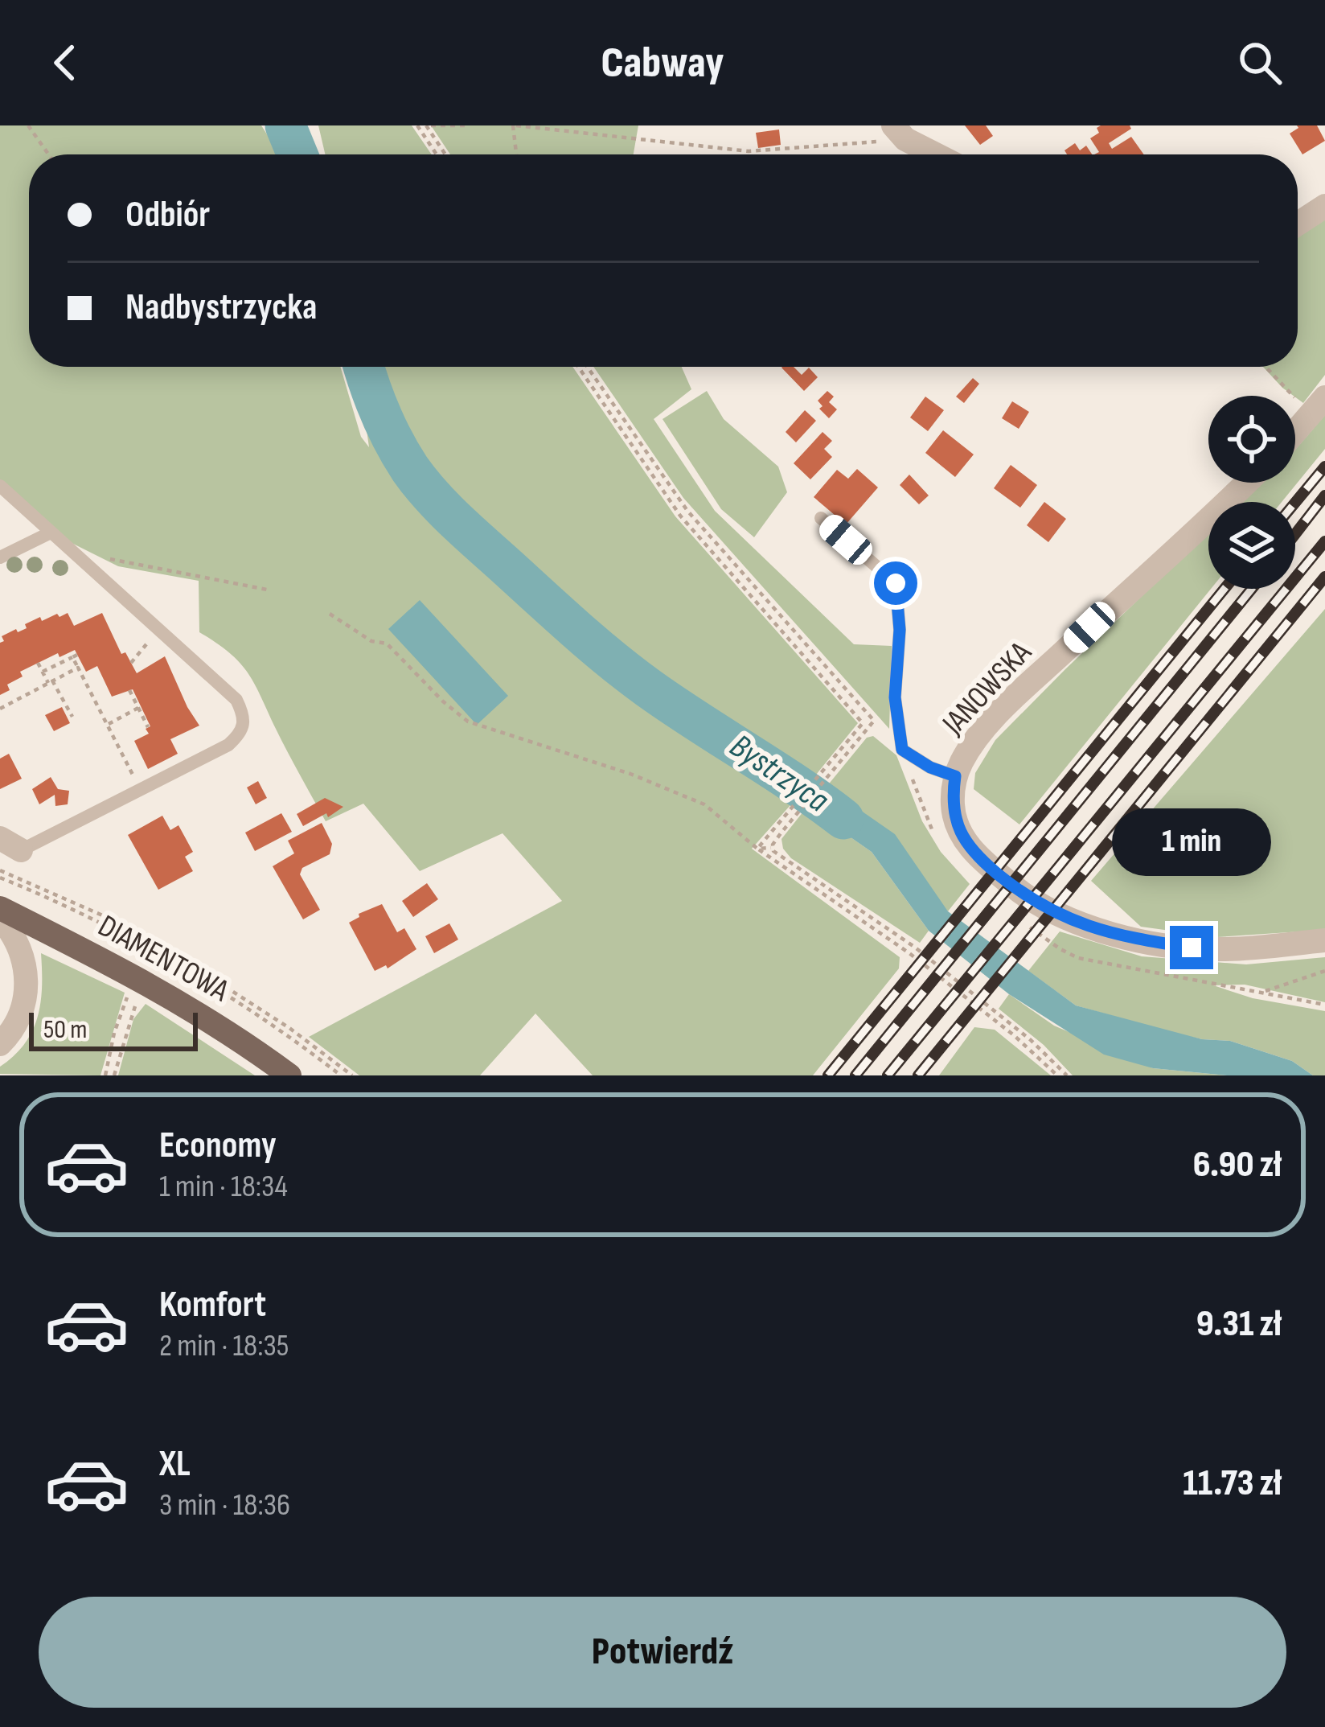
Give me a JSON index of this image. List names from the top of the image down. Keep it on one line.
{"streets":{"main road":["DIAMENTOWA"],"street":["JANOWSKA"]},"water":["Bystrzyca"],"scale_bar":"50 m","page":{"header":"Cabway","banner":["Odbiór","Nadbystrzycka"],"bubble":"1 min","scale":"50 m","list":[{"name":"Economy","note":"1 min · 18:34","value":"6.90 zł"},{"name":"Komfort","note":"2 min · 18:35","value":"9.31 zł"},{"name":"XL","note":"3 min · 18:36","value":"11.73 zł"}],"buttons":"Potwierdź"}}
